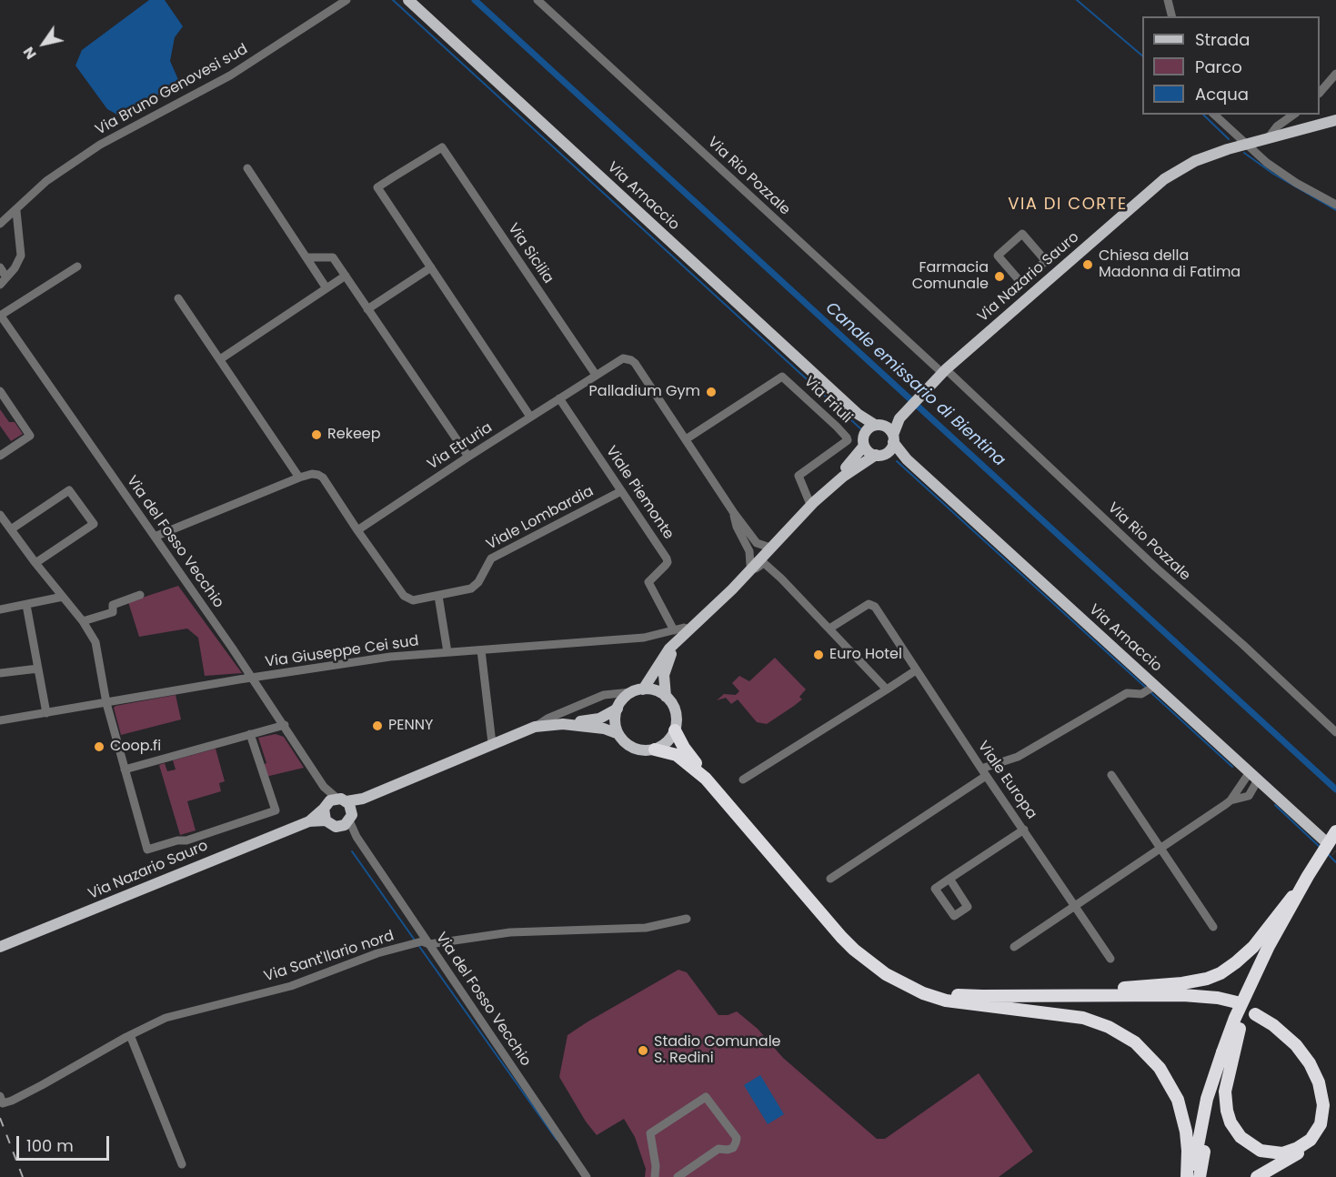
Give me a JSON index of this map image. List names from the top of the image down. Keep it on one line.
{"streets":{"main road":["Via Arnaccio","Via Nazario Sauro"],"street":["Via Bruno Genovesi sud","Via Rio Pozzale","Via Sicilia","Via Friuli","Via Etruria","Viale Piemonte","Viale Lombardia","Via del Fosso Vecchio","Via Giuseppe Cei sud","Viale Europa","Via Sant'Ilario nord"]},"crossings":[["Via Rio Pozzale","Via Nazario Sauro"],["Via Arnaccio","Via Nazario Sauro"],["Via Sicilia","Via Etruria"],["Via Nazario Sauro","Via del Fosso Vecchio"],["Via Friuli","Via Etruria"],["Via Etruria","Viale Piemonte"],["Via Etruria","Viale Lombardia"],["Viale Piemonte","Viale Lombardia"],["Viale Piemonte","Via Giuseppe Cei sud"],["Via del Fosso Vecchio","Via Giuseppe Cei sud"],["Via del Fosso Vecchio","Via Sant'Ilario nord"]],"districts":["VIA DI CORTE"],"water":["Canale emissario di Bientina"],"places":["Chiesa della Madonna di Fatima","Farmacia Comunale","Palladium Gym","Rekeep","Euro Hotel","PENNY","Coop.fi","Stadio Comunale S. Redini"],"legend":["Strada","Parco","Acqua"],"scale_bar":"100 m","north":"bottom left"}
